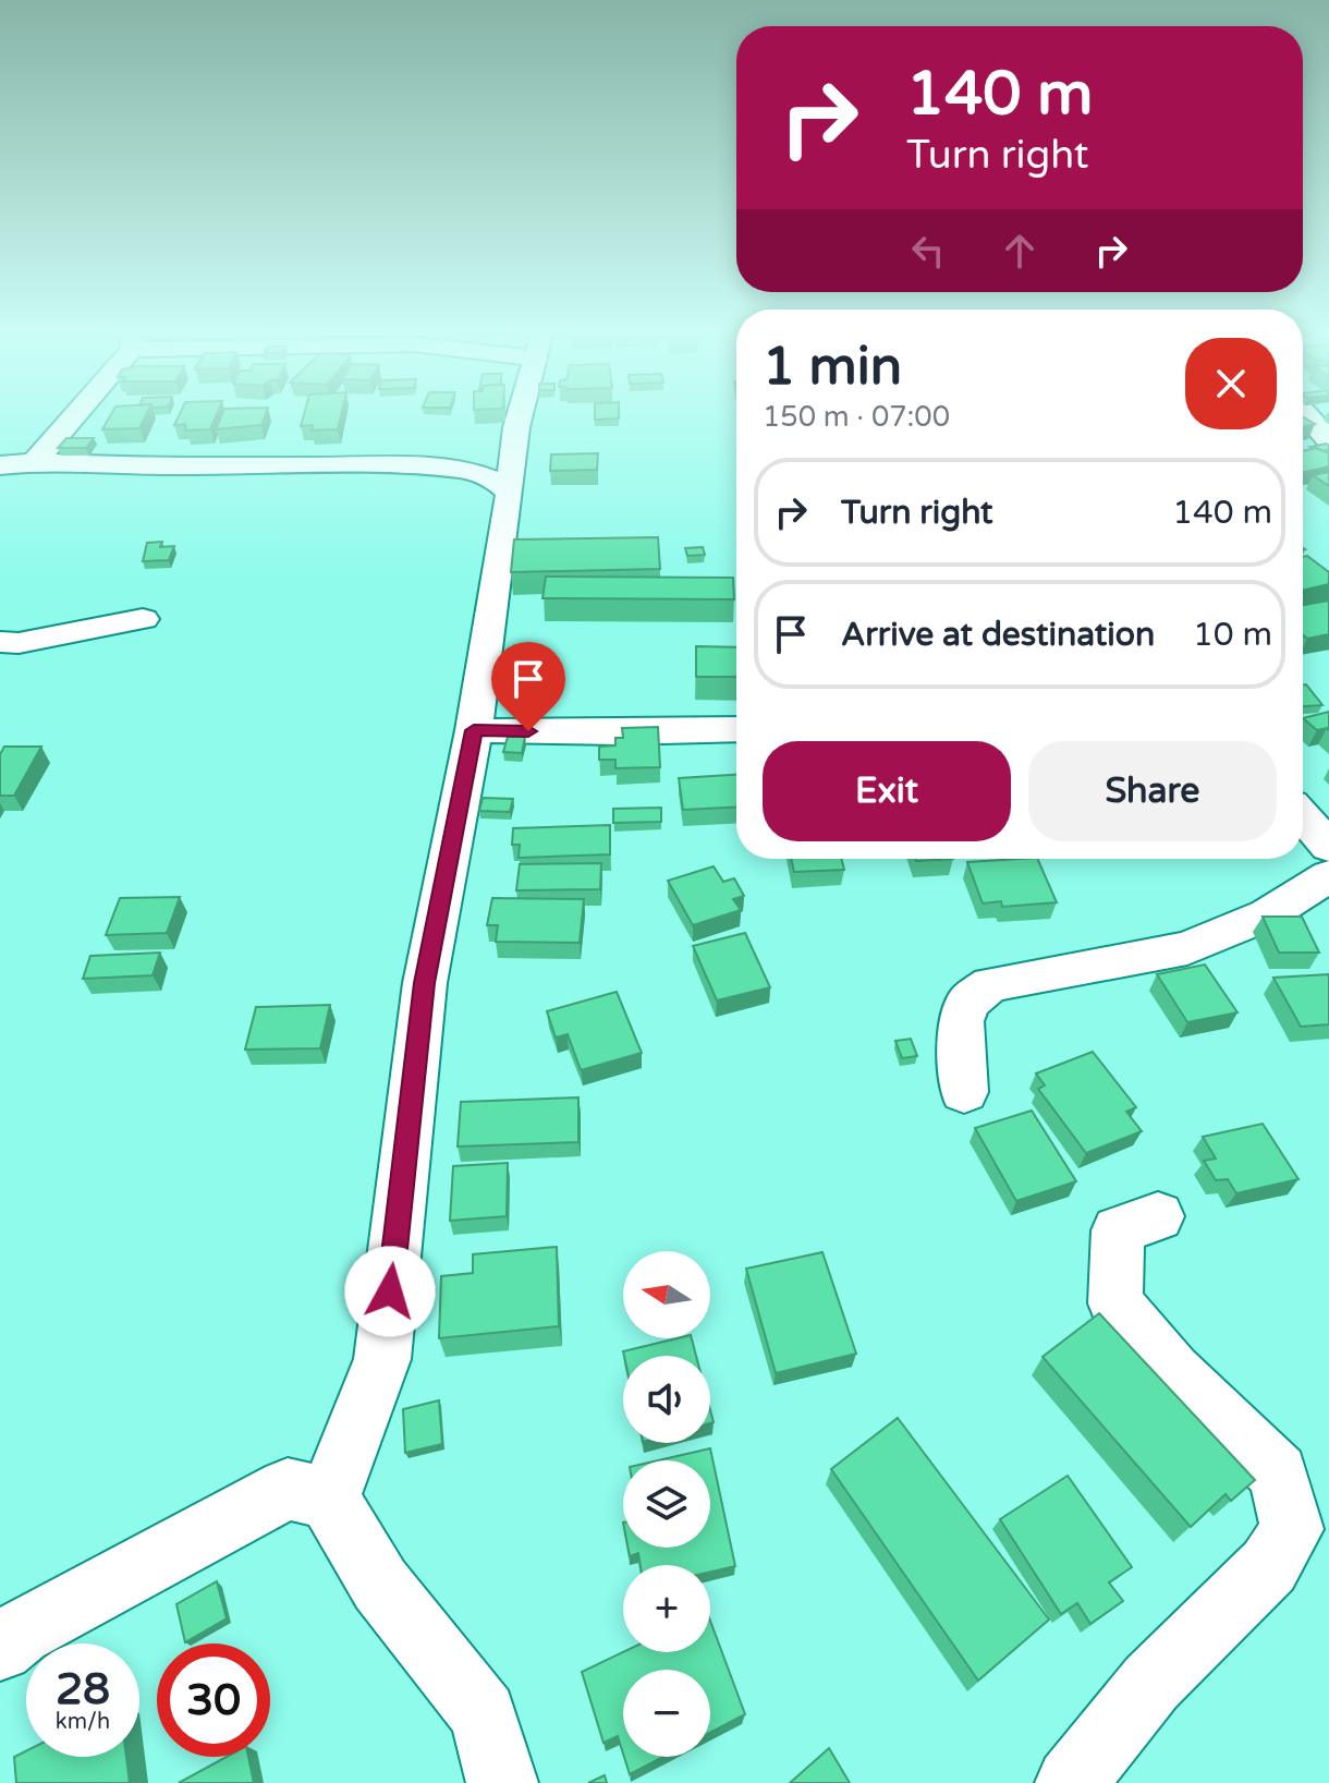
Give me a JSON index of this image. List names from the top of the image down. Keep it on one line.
{"north":"left","page":{"turn":["140 m","Turn right"],"heading":["1 min","150 m · 07:00"],"list":[{"name":"Turn right","value":"140 m"},{"name":"Arrive at destination","value":"10 m"}],"buttons":["Exit","Share"],"map_buttons":["+","−"],"speed":"28 km/h","limit":"30"}}
